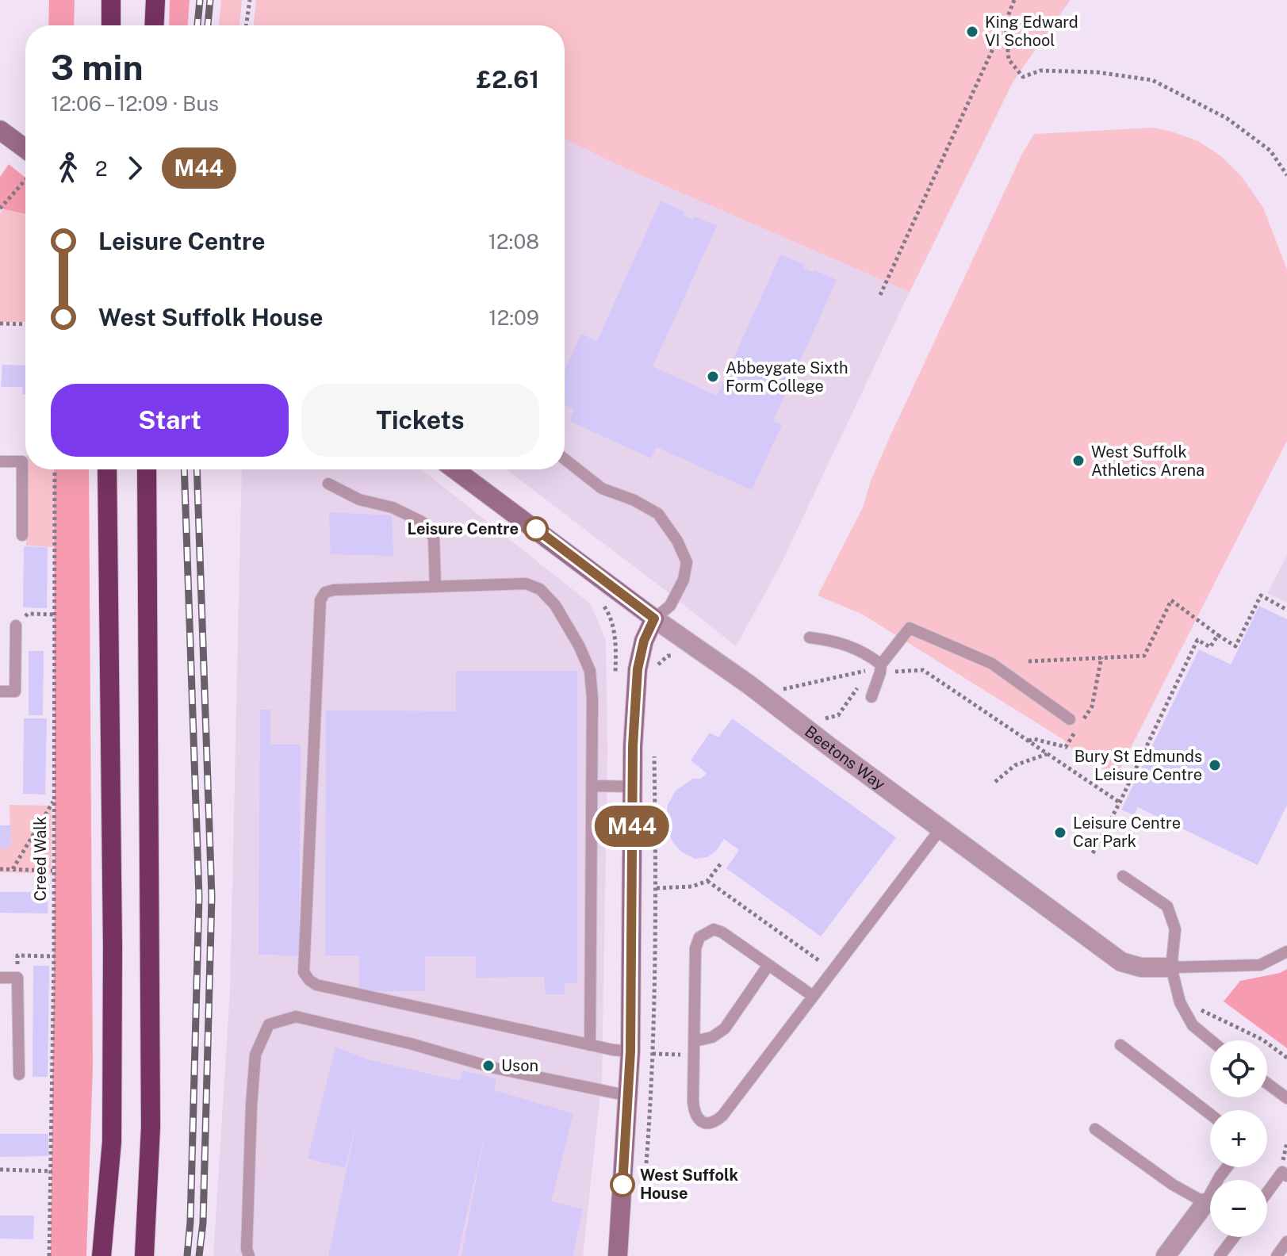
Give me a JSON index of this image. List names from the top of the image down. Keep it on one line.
{"streets":{"street":["Beetons Way"],"path":["Creed Walk"]},"places":["King Edward VI School","Abbeygate Sixth Form College","West Suffolk Athletics Arena","Leisure Centre","Bury St Edmunds Leisure Centre","Leisure Centre Car Park","Uson","West Suffolk House"],"lines":["bus line M44"],"page":{"on_map":"M44","heading":["3 min","12:06 – 12:09 · Bus","£2.61"],"legs":["2","M44"],"list":[{"name":"Leisure Centre","value":"12:08"},{"name":"West Suffolk House","value":"12:09"}],"buttons":["Start","Tickets"],"map_buttons":["+","−"]}}
